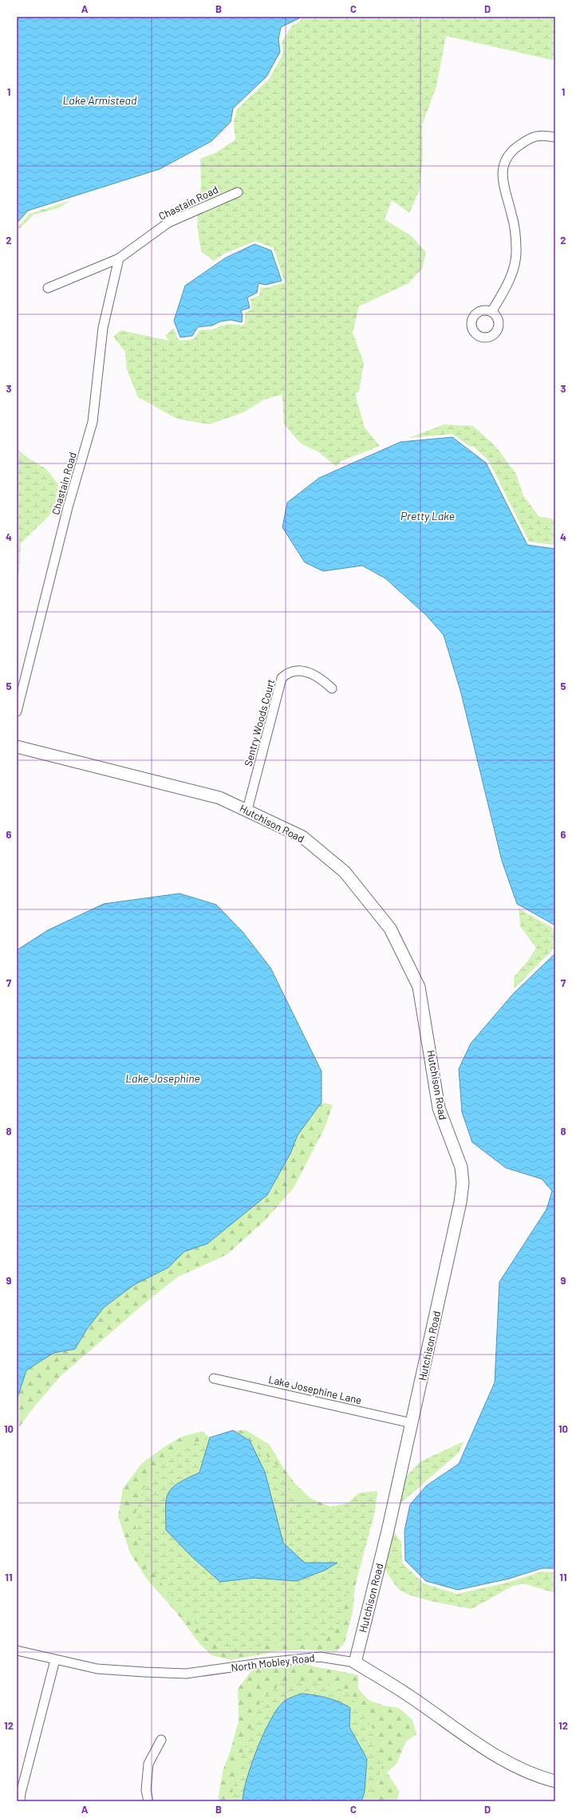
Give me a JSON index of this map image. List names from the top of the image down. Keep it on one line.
{"streets":{"street":["Chastain Road","Sentry Woods Court","Hutchison Road","Lake Josephine Lane","North Mobley Road"]},"crossings":[["Sentry Woods Court","Hutchison Road"],["Hutchison Road","Lake Josephine Lane"],["Hutchison Road","North Mobley Road"]],"water":["Lake Armistead","Pretty Lake","Lake Josephine"],"grid":{"columns":["A","B","C","D"],"rows":["1","2","3","4","5","6","7","8","9","10","11","12"]}}
